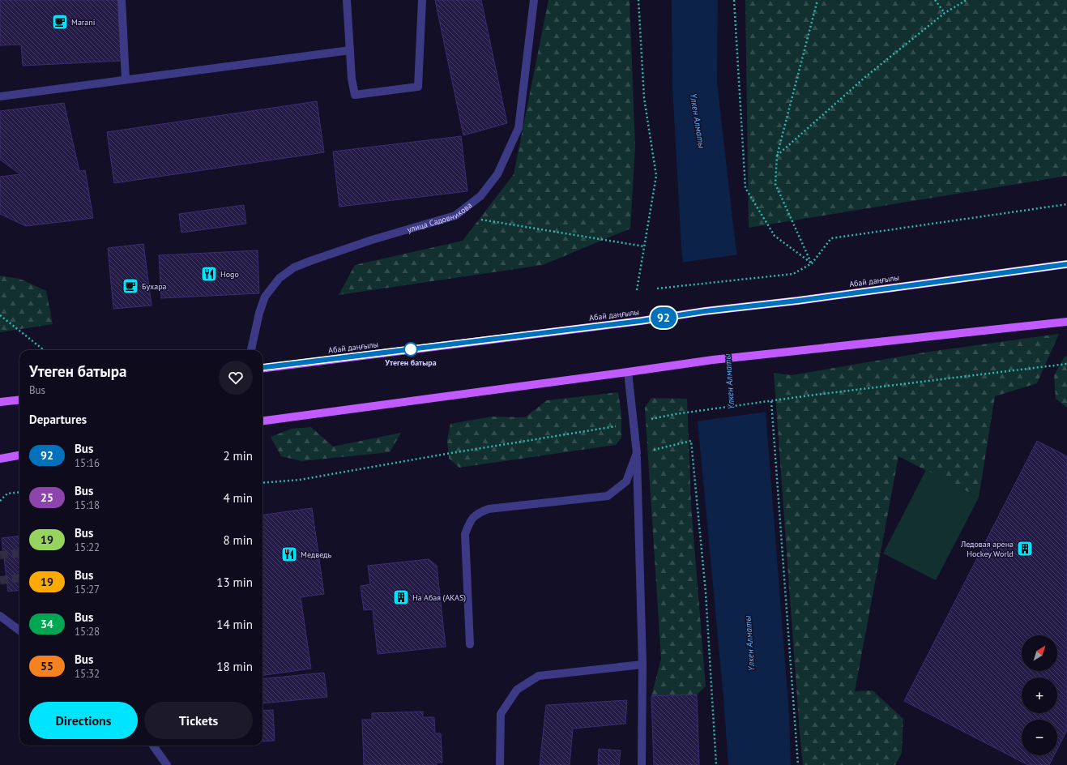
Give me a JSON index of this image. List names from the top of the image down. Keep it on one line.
{"streets":{"main road":["Абай даңғылы"],"street":["улица Садовникова"]},"water":["Үлкен Алматы"],"places":{"cafe":["Marani","Бухара"],"restaurant":["Hogo","Медведь"],"other":["Утеген батыра"],"building":["Ледовая арена Hockey World","На Абая (AKAS)"]},"lines":["bus line 92"],"north":"top right","page":{"on_map":"92","heading":[["Утеген батыра","Bus"],"Departures"],"list":[{"mark":"92","name":"Bus","note":"15:16","value":"2 min"},{"mark":"25","name":"Bus","note":"15:18","value":"4 min"},{"mark":"19","name":"Bus","note":"15:22","value":"8 min"},{"mark":"19","name":"Bus","note":"15:27","value":"13 min"},{"mark":"34","name":"Bus","note":"15:28","value":"14 min"},{"mark":"55","name":"Bus","note":"15:32","value":"18 min"}],"map_buttons":["+","−"],"buttons":["Directions","Tickets"]}}
